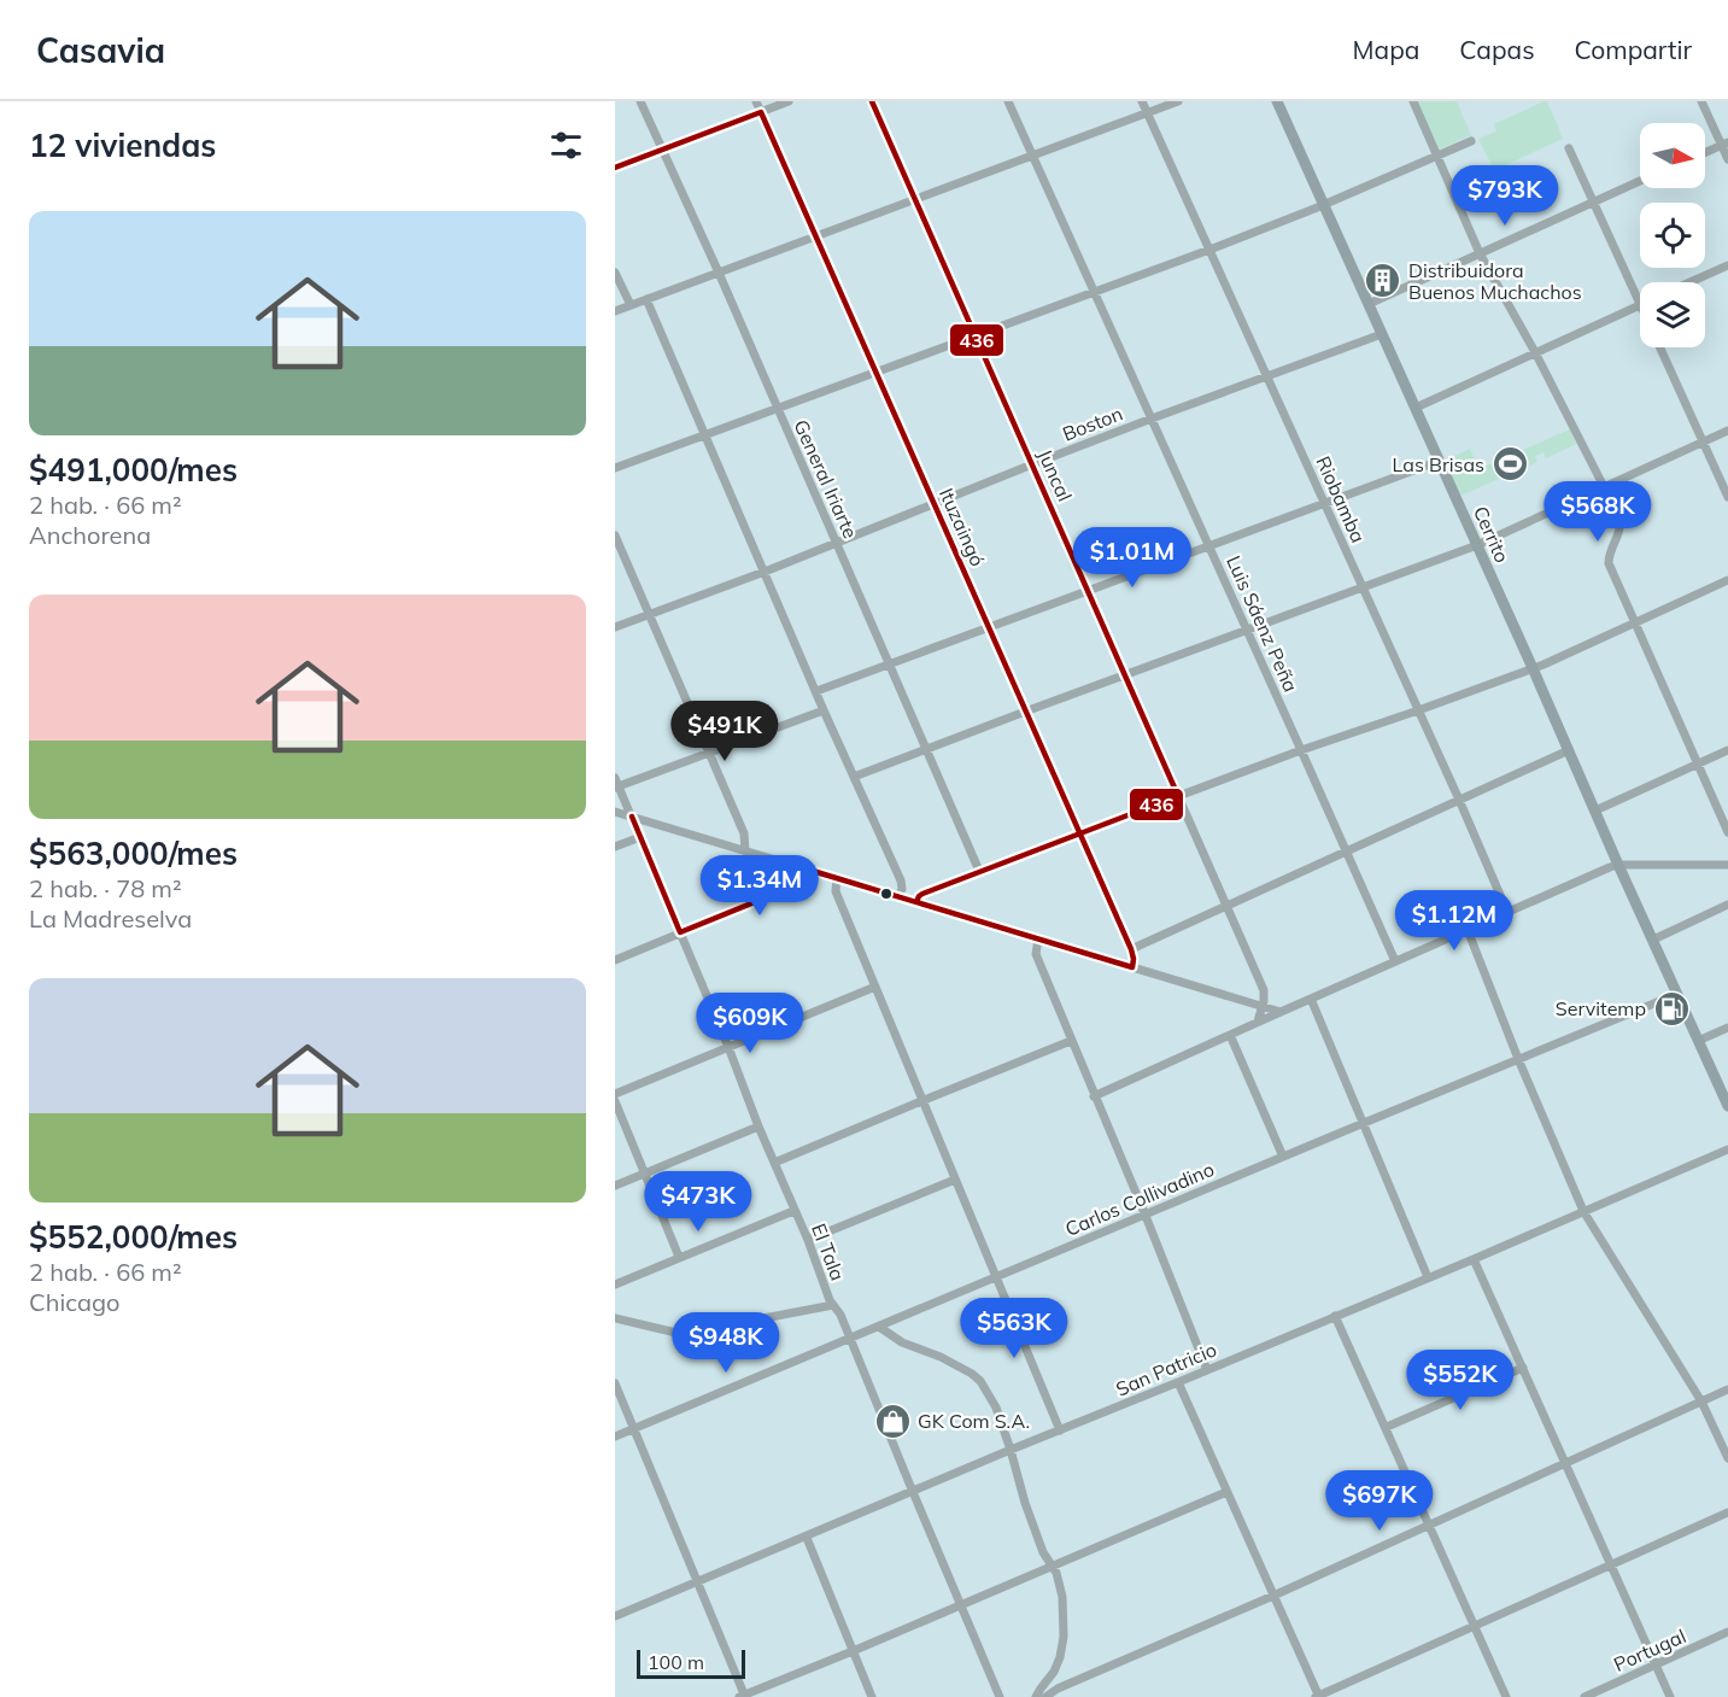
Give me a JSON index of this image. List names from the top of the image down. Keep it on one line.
{"streets":{"main road":["Cerrito"],"street":["Boston","Juncal","General Iriarte","Riobamba","Ituzaingó","Luis Sáenz Peña","Carlos Collivadino","El Tala","San Patricio","Portugal"]},"crossings":[["Boston","Juncal"],["Boston","General Iriarte"],["Boston","Riobamba"],["Boston","Ituzaingó"],["Boston","Cerrito"],["Boston","Luis Sáenz Peña"],["Cerrito","Carlos Collivadino"],["Carlos Collivadino","El Tala"],["El Tala","San Patricio"]],"places":{"building":["Distribuidora Buenos Muchachos"],"sports":["Las Brisas"],"fuel station":["Servitemp"],"shop":["GK Com S.A."]},"lines":["transit line 436"],"scale_bar":"100 m","north":"right","page":{"header":"Casavia","nav":["Mapa","Capas","Compartir"],"heading":"12 viviendas","price":["$793K","$568K","$1.01M","$491K","$1.34M","$1.12M","$609K","$473K","$563K","$948K","$552K","$697K"],"list":[{"name":"$491,000/mes","note":"2 hab. · 66 m² · Anchorena"},{"name":"$563,000/mes","note":"2 hab. · 78 m² · La Madreselva"},{"name":"$552,000/mes","note":"2 hab. · 66 m² · Chicago"}],"scale":"100 m"}}
